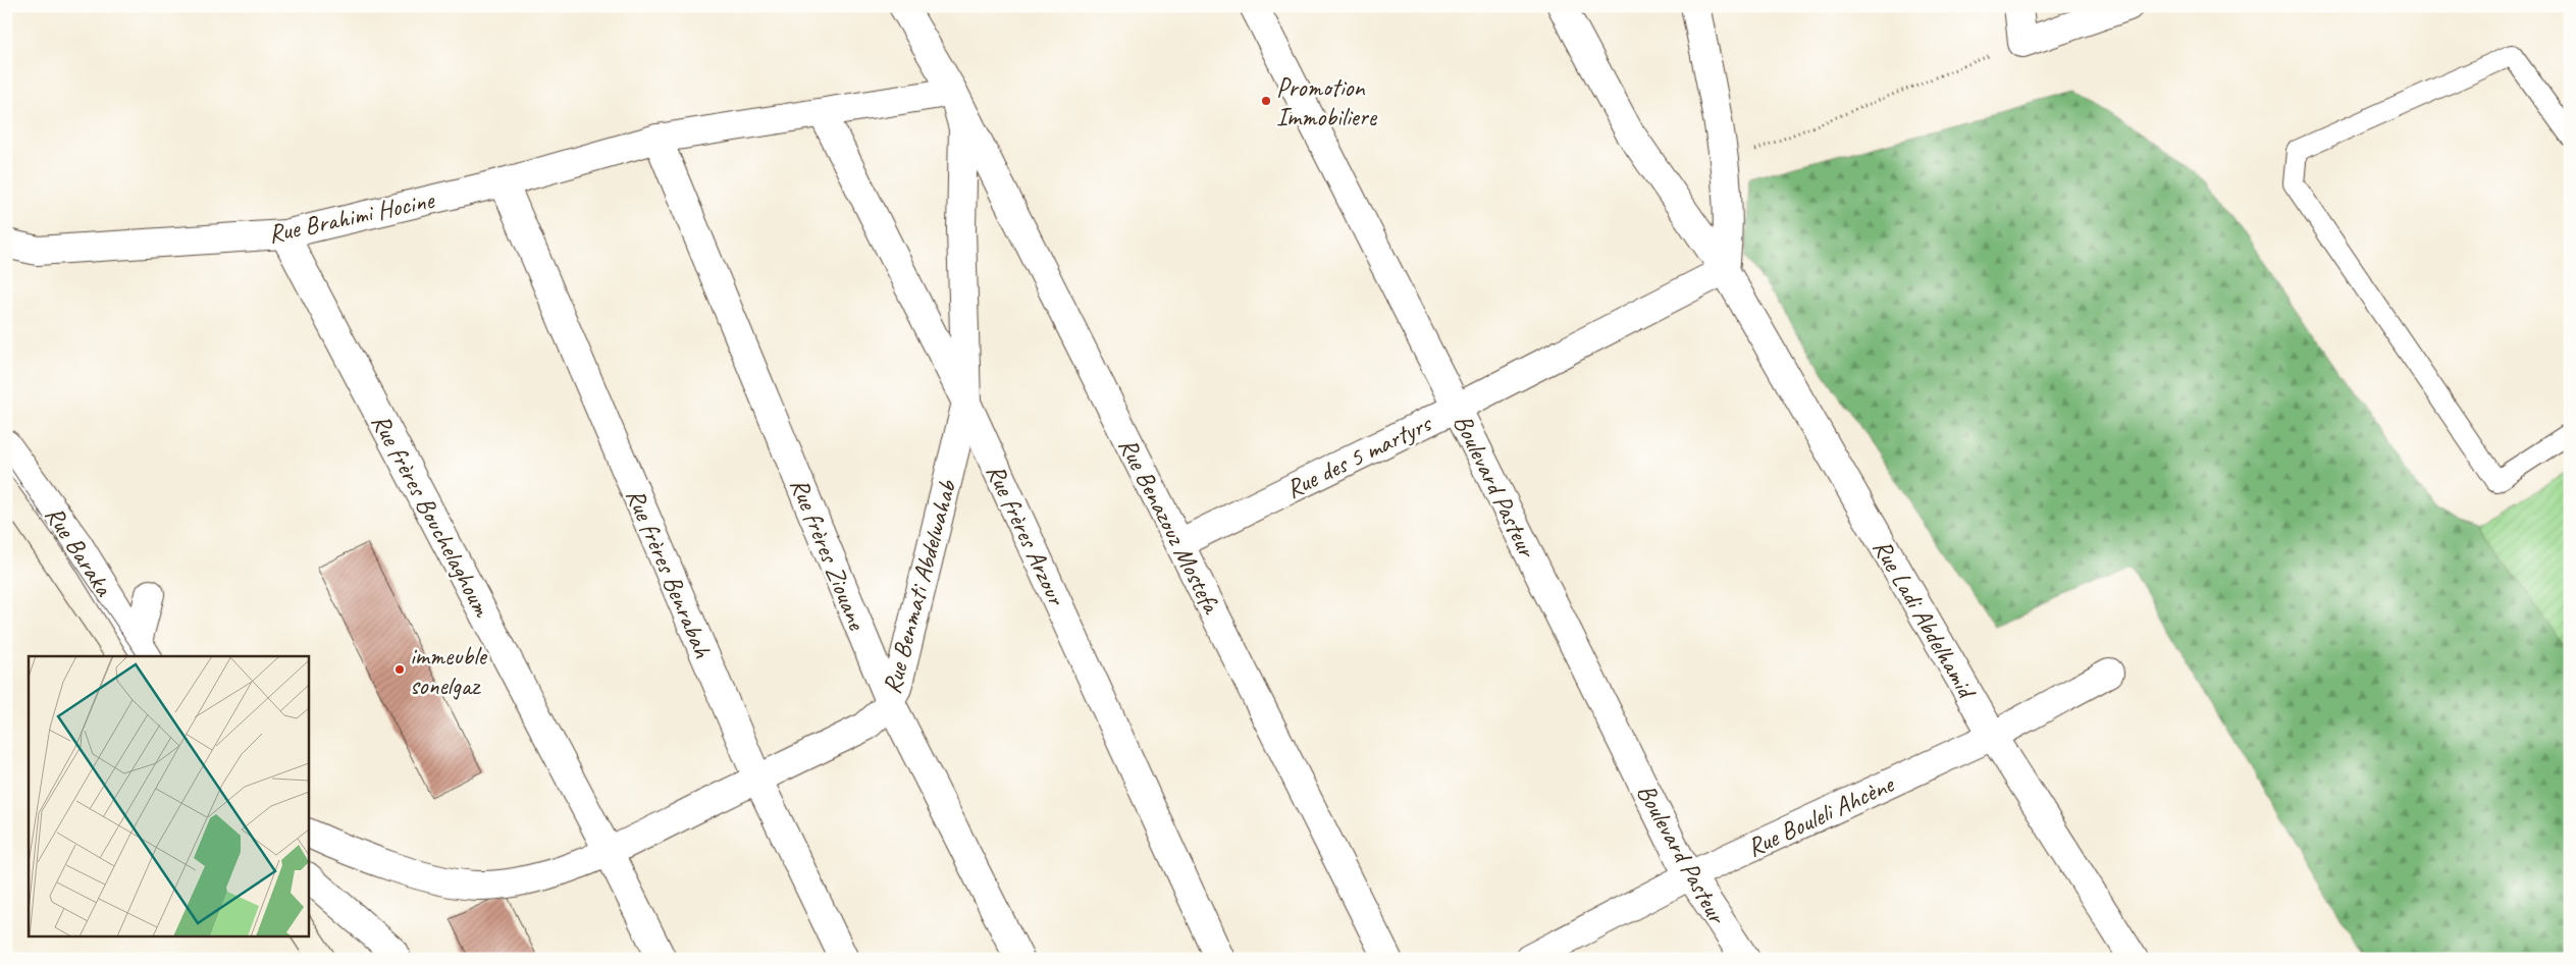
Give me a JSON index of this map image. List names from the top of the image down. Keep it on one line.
{"streets":{"street":["Rue Brahimi Hocine","Rue des 5 martyrs","Boulevard Pasteur","Rue frères Bouchelaghoum","Rue Benazouz Mostefa","Rue frères Arzour","Rue Baraka","Rue frères Ziouane","Rue frères Benrabah","Rue Benmati Abdelwahab","Rue Ladi Abdelhamid","Rue Bouleli Ahcène"]},"crossings":[["Rue Brahimi Hocine","Rue frères Bouchelaghoum"],["Rue Brahimi Hocine","Rue Benazouz Mostefa"],["Rue Brahimi Hocine","Rue frères Arzour"],["Rue Brahimi Hocine","Rue frères Ziouane"],["Rue Brahimi Hocine","Rue frères Benrabah"],["Rue Brahimi Hocine","Rue Benmati Abdelwahab"],["Rue des 5 martyrs","Boulevard Pasteur"],["Rue des 5 martyrs","Rue Benazouz Mostefa"],["Rue des 5 martyrs","Rue Ladi Abdelhamid"],["Boulevard Pasteur","Rue Bouleli Ahcène"],["Rue frères Bouchelaghoum","Rue Benmati Abdelwahab"],["Rue Benazouz Mostefa","Rue Benmati Abdelwahab"],["Rue frères Arzour","Rue Benmati Abdelwahab"],["Rue frères Ziouane","Rue Benmati Abdelwahab"],["Rue frères Benrabah","Rue Benmati Abdelwahab"],["Rue Ladi Abdelhamid","Rue Bouleli Ahcène"]],"places":["Promotion Immobiliere","immeuble sonelgaz"]}
